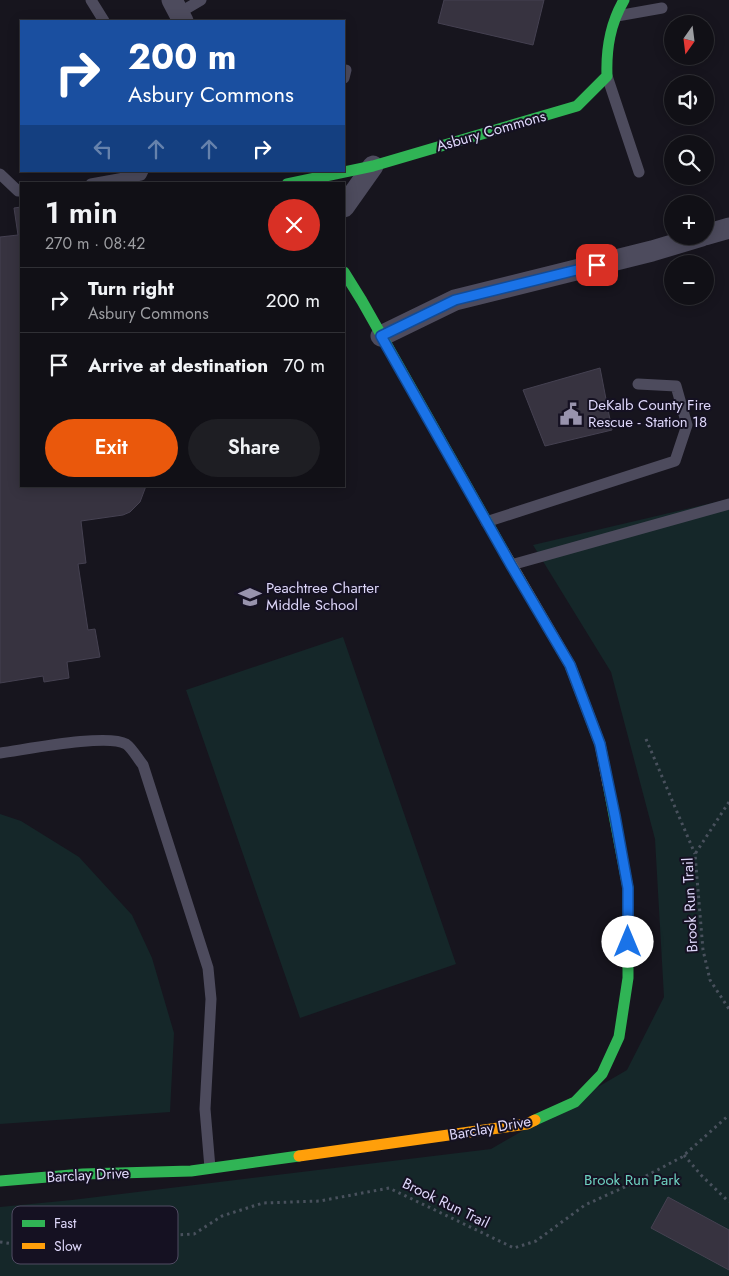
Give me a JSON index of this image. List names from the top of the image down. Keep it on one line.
{"streets":{"street":["Asbury Commons","Barclay Drive"],"path":["Brook Run Trail"]},"parks":["Brook Run Park"],"places":{"public building":["DeKalb County Fire Rescue - Station 18"],"school or university":["Peachtree Charter Middle School"]},"legend":["Fast","Slow"],"north":"bottom","page":{"map_buttons":["+","−"],"turn":["200 m","Asbury Commons"],"heading":["1 min","270 m · 08:42"],"list":[{"name":"Turn right","note":"Asbury Commons","value":"200 m"},{"name":"Arrive at destination","value":"70 m"}],"buttons":["Exit","Share"]}}
